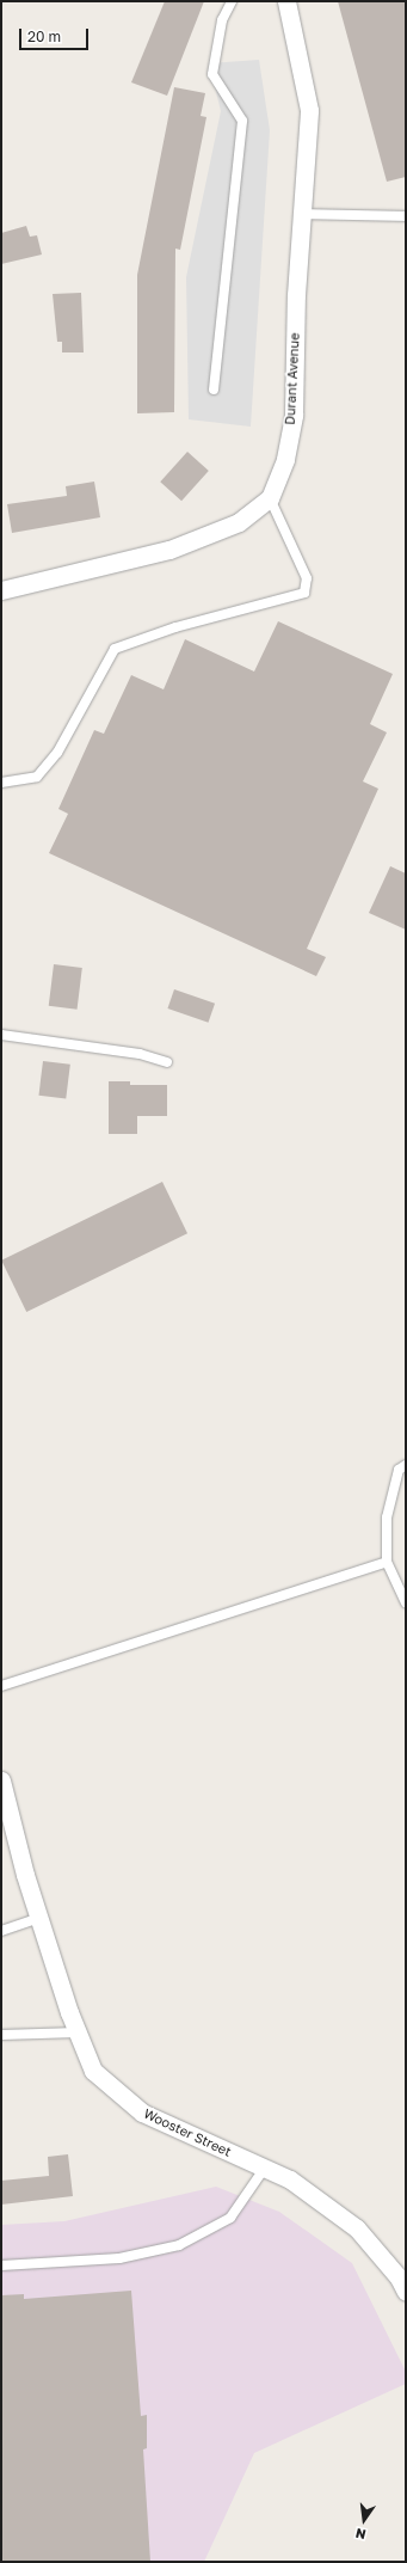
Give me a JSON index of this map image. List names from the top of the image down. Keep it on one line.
{"streets":{"street":["Durant Avenue","Wooster Street"]},"scale_bar":"20 m","north":"bottom"}
